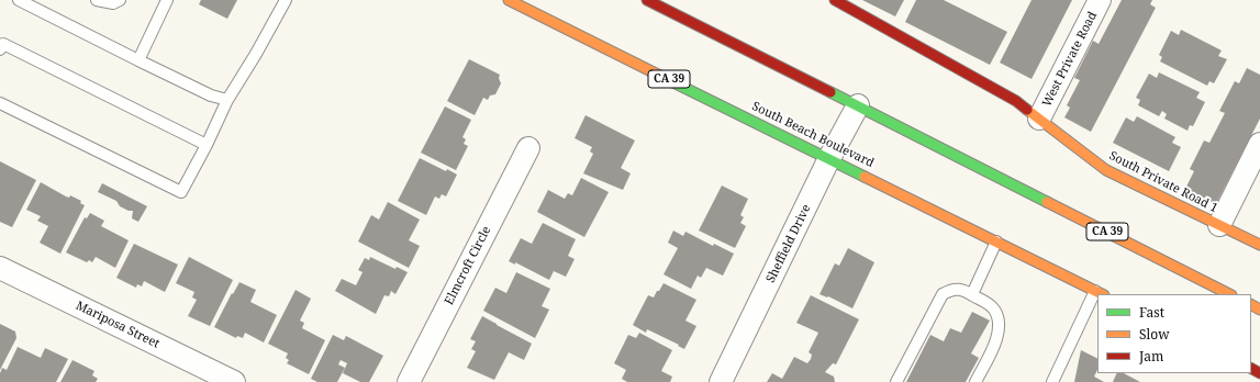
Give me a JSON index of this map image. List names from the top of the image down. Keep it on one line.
{"streets":{"main road":["CA 39","South Beach Boulevard","South Private Road 1"],"street":["West Private Road","Sheffield Drive","Elmcroft Circle","Mariposa Street"]},"crossings":[["West Private Road","South Private Road 1"],["CA 39","Sheffield Drive"],["South Beach Boulevard","Sheffield Drive"]],"legend":["Fast","Slow","Jam"]}
